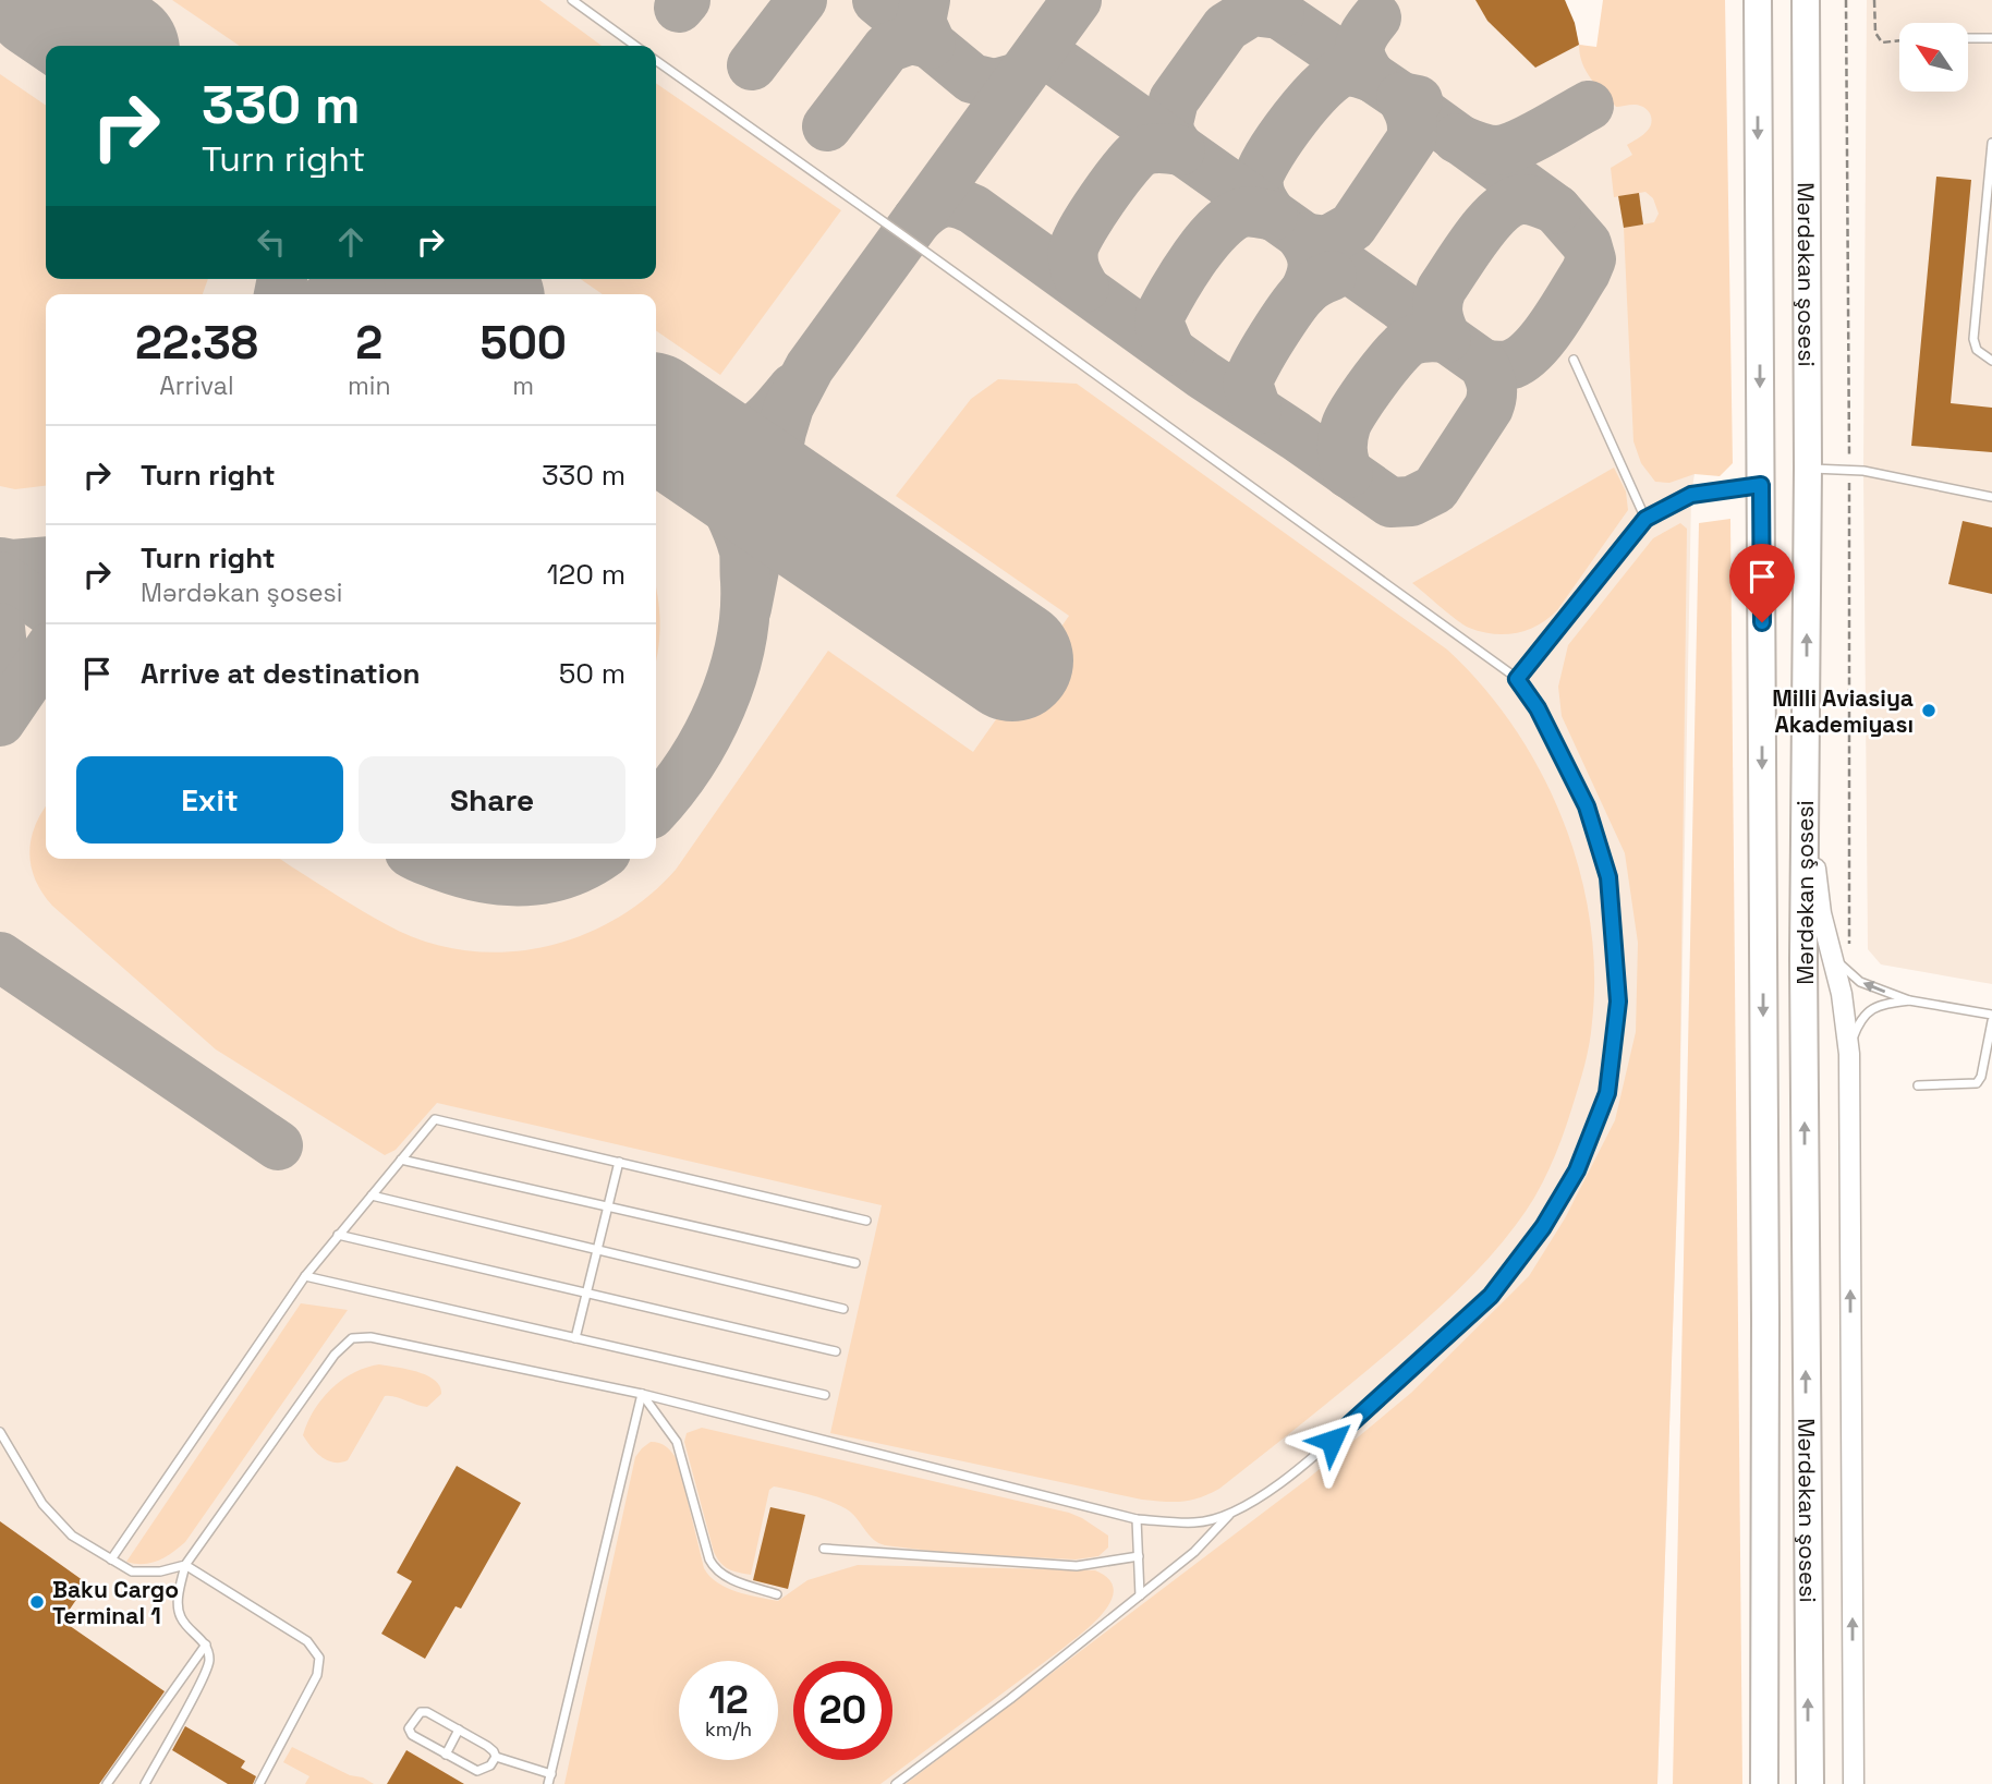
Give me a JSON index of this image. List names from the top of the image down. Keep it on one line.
{"streets":{"highway":["Mərdəkan şosesi"]},"places":["Milli Aviasiya Akademiyası","Baku Cargo Terminal 1"],"north":"top left","page":{"turn":["330 m","Turn right"],"eta":["22:38","Arrival","2","min","500","m"],"list":[{"name":"Turn right","value":"330 m"},{"name":"Turn right","note":"Mərdəkan şosesi","value":"120 m"},{"name":"Arrive at destination","value":"50 m"}],"buttons":["Exit","Share"],"speed":"12 km/h","limit":"20"}}
